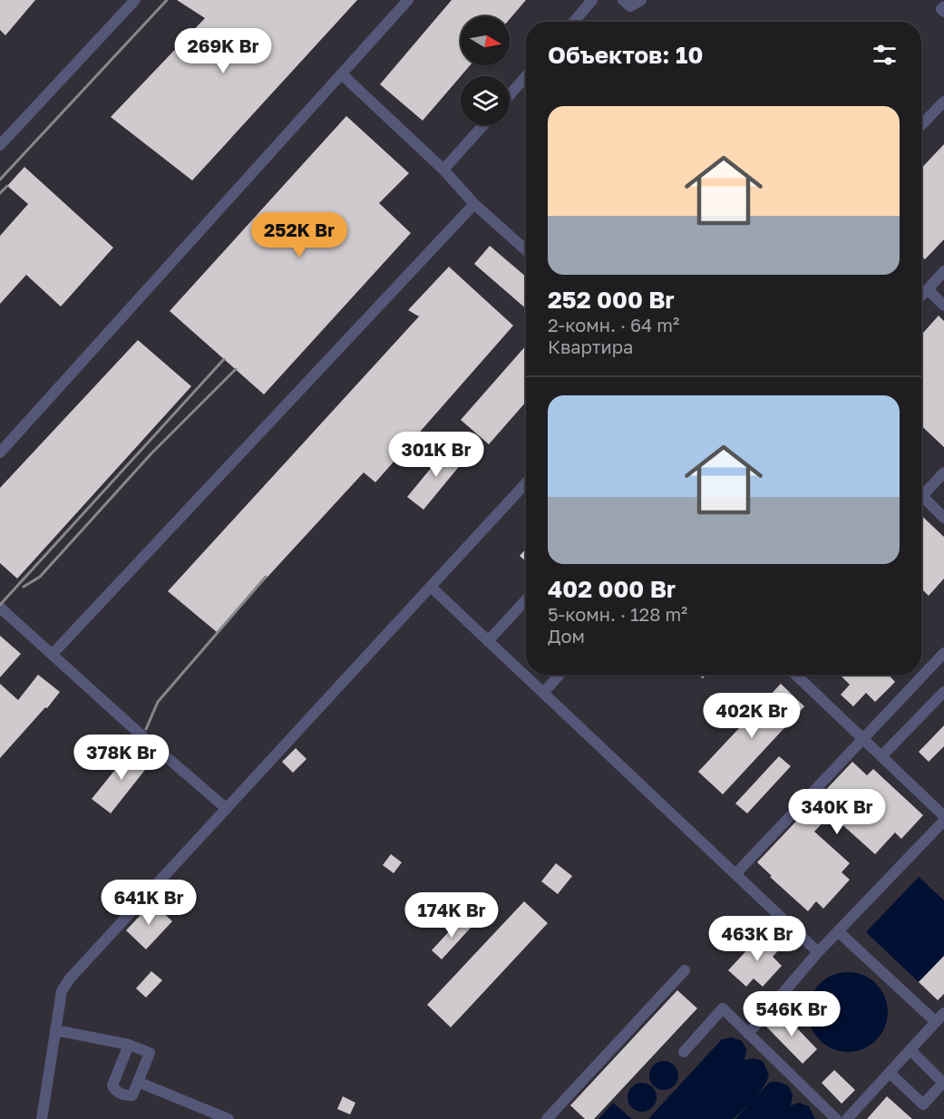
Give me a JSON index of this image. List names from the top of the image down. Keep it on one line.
{"north":"right","page":{"heading":"Объектов: 10","price":["269K Br","252K Br","301K Br","402K Br","378K Br","340K Br","641K Br","174K Br","463K Br","546K Br"],"list":[{"name":"252 000 Br","note":"2-комн. · 64 m² · Квартира"},{"name":"402 000 Br","note":"5-комн. · 128 m² · Дом"}]}}
